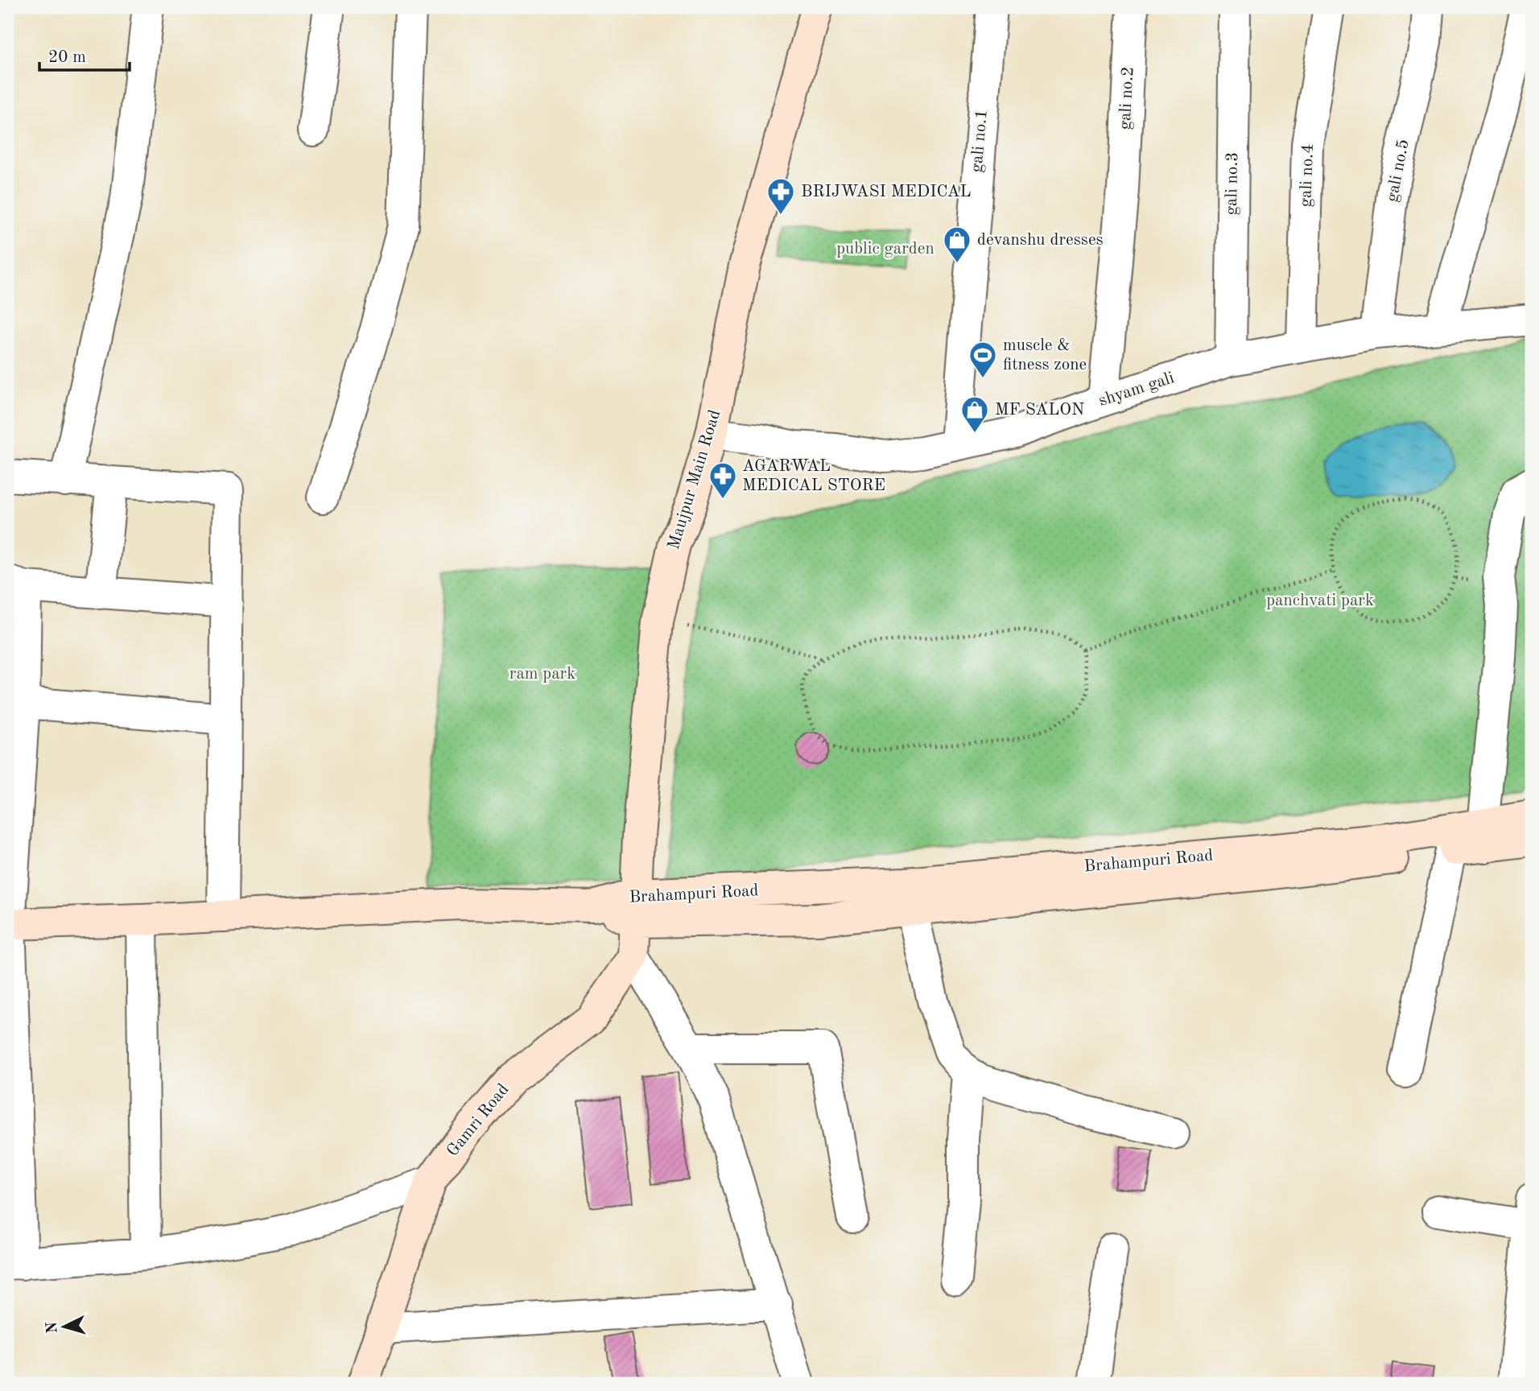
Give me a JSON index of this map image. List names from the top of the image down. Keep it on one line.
{"streets":{"street":["gali no.2","gali no.1","gali no.5","gali no.4","gali no.3","shyam gali","Maujpur Main Road","Brahampuri Road","Gamri Road"]},"crossings":[["gali no.2","shyam gali"],["gali no.1","shyam gali"],["gali no.5","shyam gali"],["gali no.4","shyam gali"],["gali no.3","shyam gali"],["shyam gali","Maujpur Main Road"],["Maujpur Main Road","Brahampuri Road"]],"parks":["public garden","panchvati park","ram park"],"places":{"pharmacy":["BRIJWASI MEDICAL","AGARWAL MEDICAL STORE"],"shop":["devanshu dresses","MF SALON"],"sports":["muscle & fitness zone"]},"scale_bar":"20 m","north":"left"}
